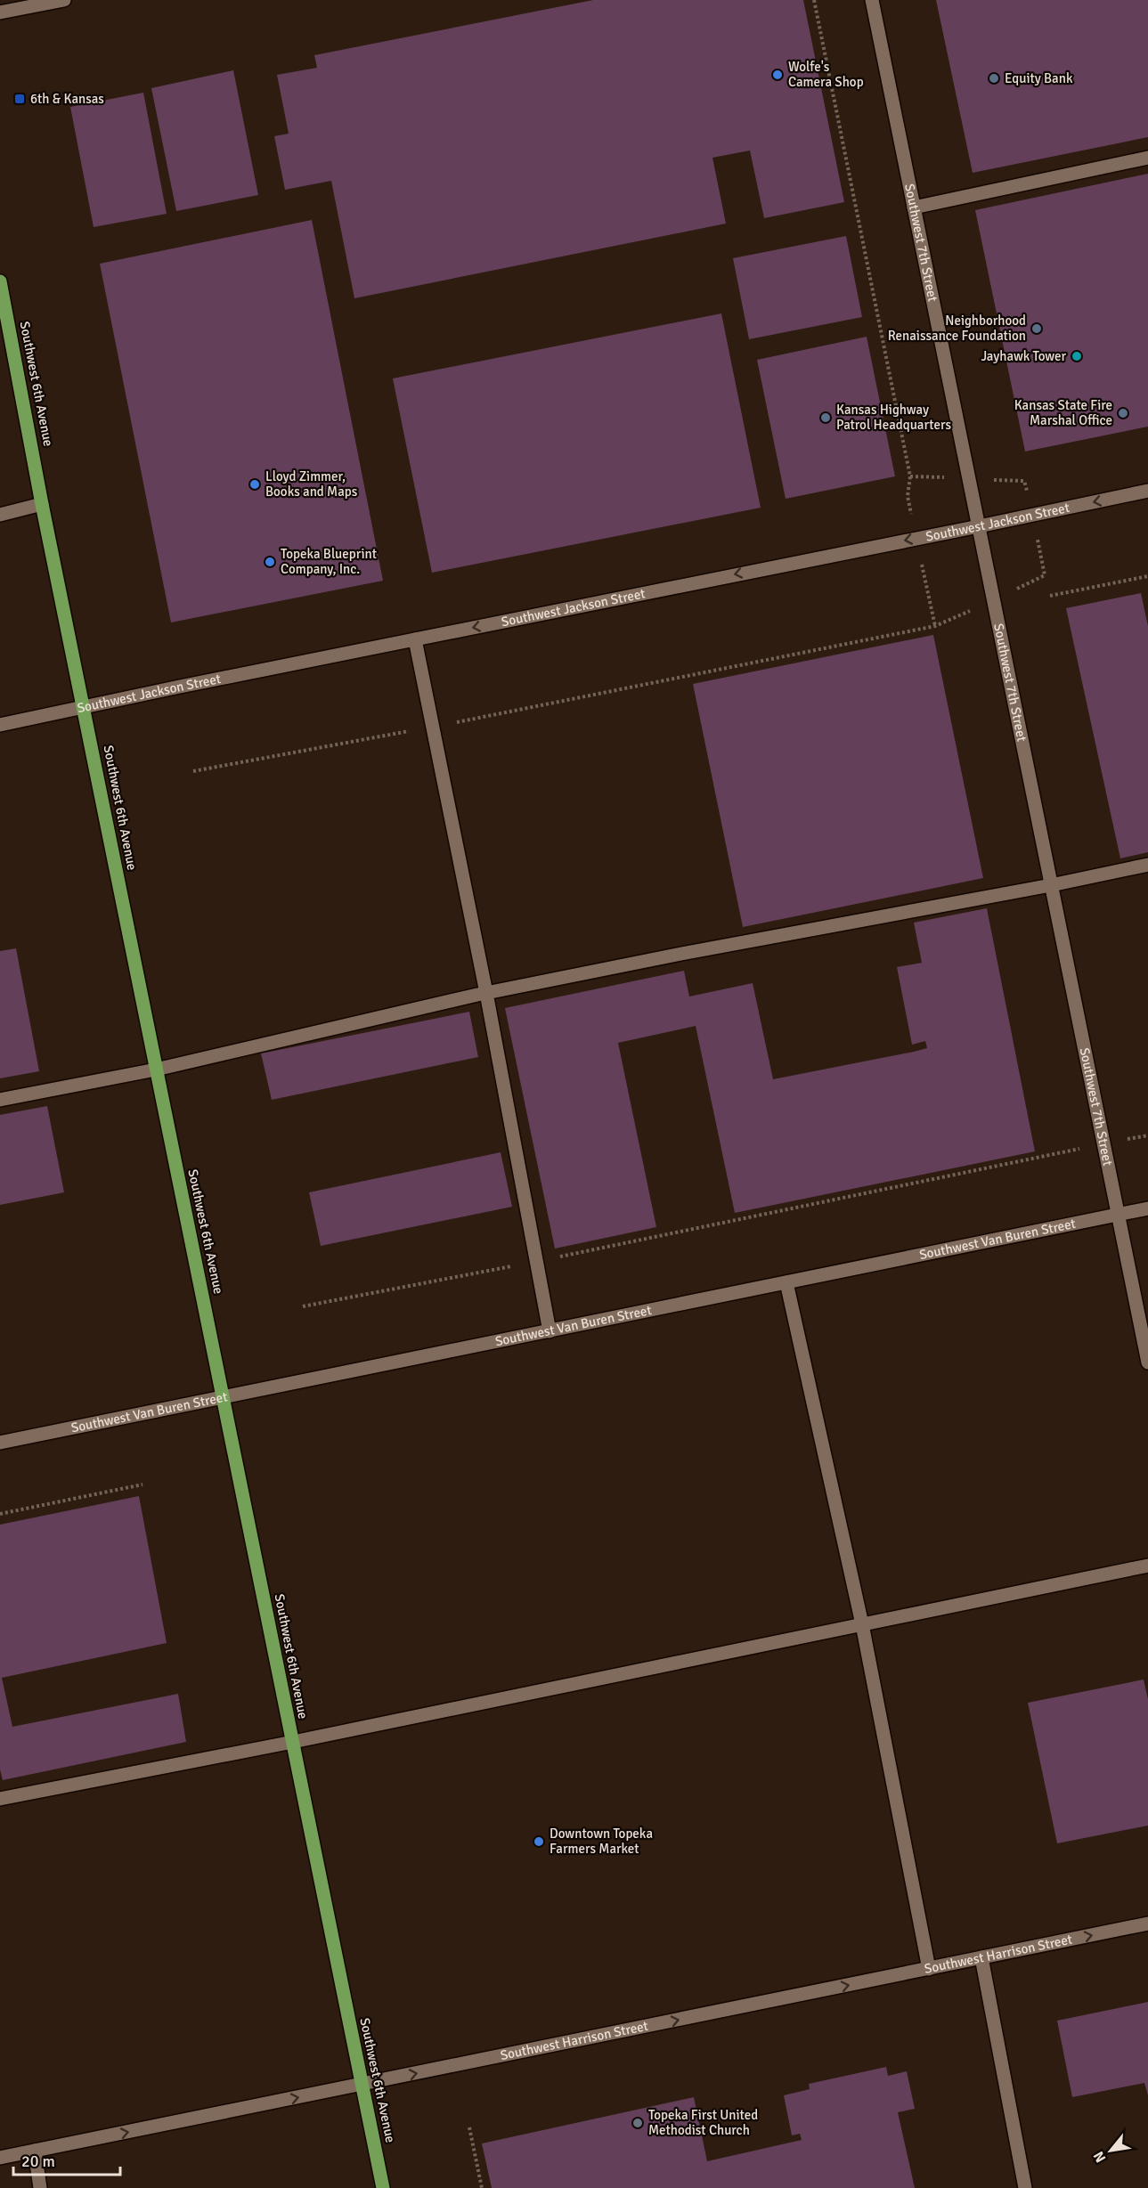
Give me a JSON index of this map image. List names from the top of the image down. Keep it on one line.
{"streets":{"main road":["Southwest 6th Avenue"],"street":["Southwest 7th Street","Southwest Jackson Street","Southwest Van Buren Street","Southwest Harrison Street"]},"crossings":[["Southwest 7th Street","Southwest Jackson Street"],["Southwest 7th Street","Southwest Van Buren Street"],["Southwest 6th Avenue","Southwest Jackson Street"],["Southwest 6th Avenue","Southwest Van Buren Street"],["Southwest 6th Avenue","Southwest Harrison Street"]],"one_way":["Southwest Jackson Street","Southwest Harrison Street"],"places":{"other":["Wolfe's Camera Shop","Equity Bank","Neighborhood Renaissance Foundation","Jayhawk Tower","Kansas State Fire Marshal Office","Kansas Highway Patrol Headquarters","Lloyd Zimmer, Books and Maps","Topeka Blueprint Company, Inc.","Downtown Topeka Farmers Market","Topeka First United Methodist Church"],"transit":["6th & Kansas"]},"scale_bar":"20 m","north":"bottom left"}
